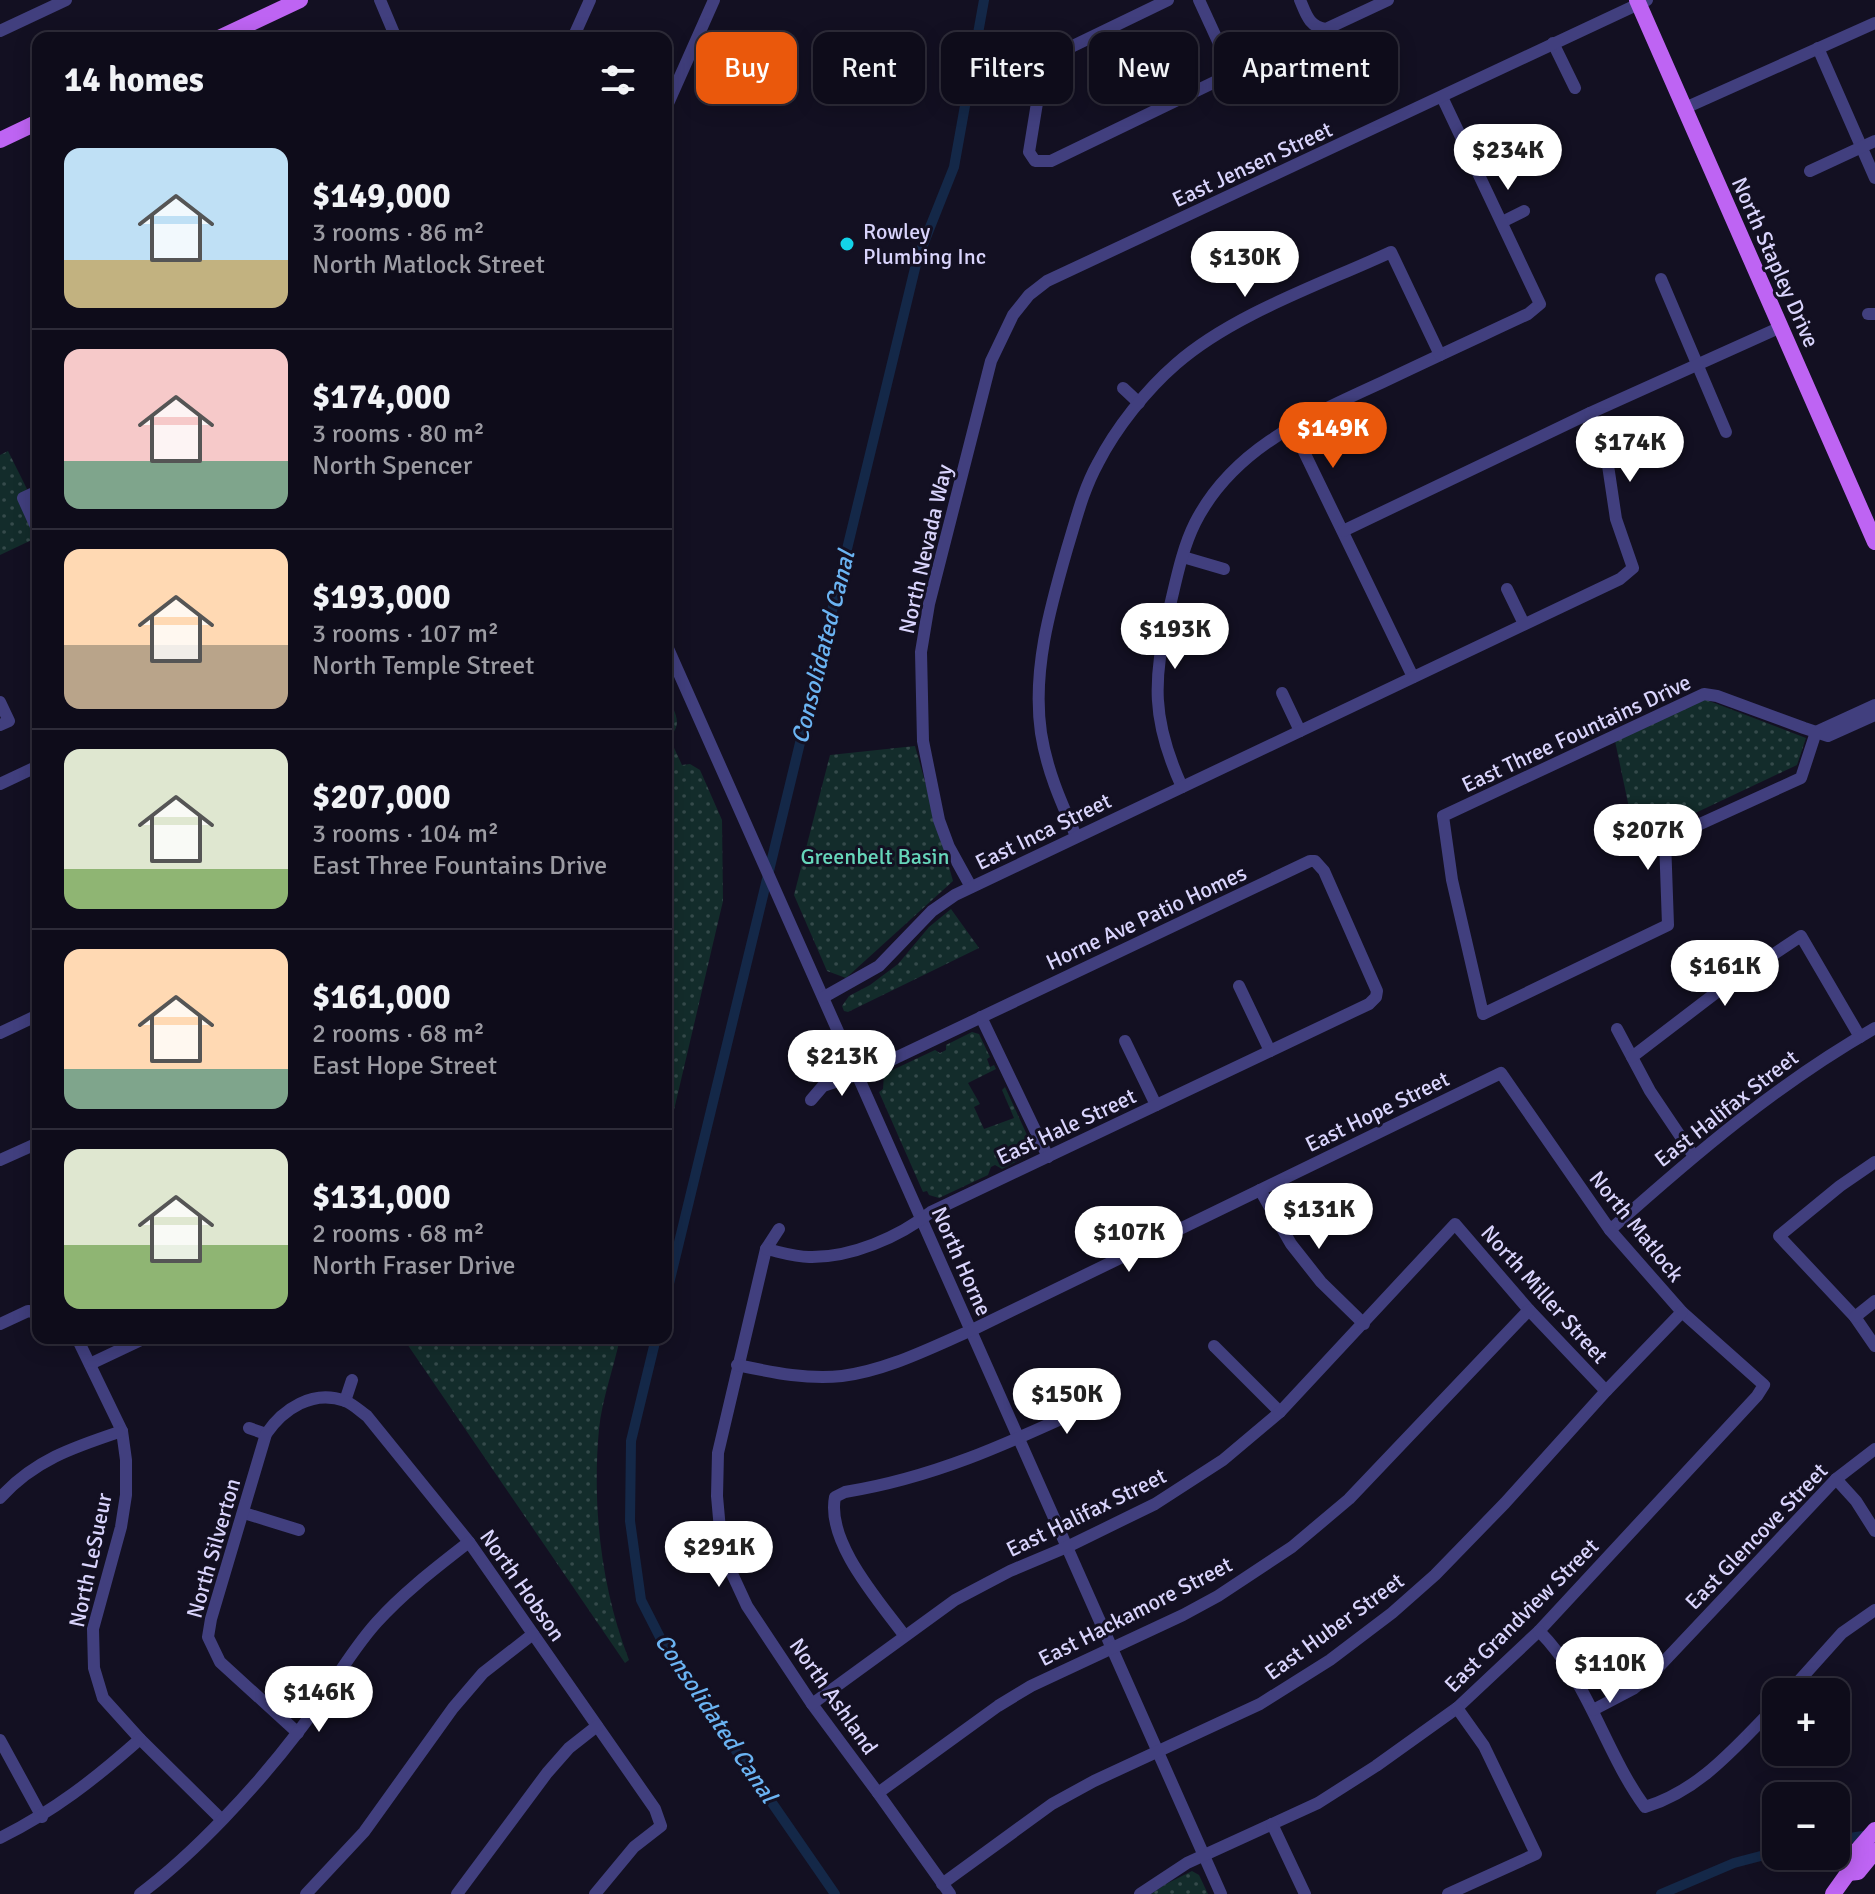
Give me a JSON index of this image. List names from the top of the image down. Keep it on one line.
{"streets":{"main road":["North Stapley Drive"],"street":["East Jensen Street","North Nevada Way","East Three Fountains Drive","East Inca Street","Horne Ave Patio Homes","East Halifax Street","East Hope Street","East Hale Street","North Matlock","North Horne","North Miller Street","East Glencove Street","North Silverton","North LeSueur","North Hobson","East Hackamore Street","East Grandview Street","East Huber Street","North Ashland"]},"crossings":[["East Jensen Street","North Stapley Drive"],["East Jensen Street","North Nevada Way"],["North Nevada Way","East Inca Street"],["East Inca Street","North Horne"],["Horne Ave Patio Homes","East Hale Street"],["Horne Ave Patio Homes","North Horne"],["East Halifax Street","North Matlock"],["East Halifax Street","North Horne"],["East Halifax Street","North Miller Street"],["East Halifax Street","North Ashland"],["East Hope Street","North Matlock"],["East Hope Street","North Horne"],["East Hope Street","North Ashland"],["East Hale Street","North Horne"],["East Hale Street","North Ashland"],["North Matlock","East Grandview Street"],["North Matlock","East Huber Street"],["North Horne","East Hackamore Street"],["North Horne","East Grandview Street"],["North Horne","East Huber Street"],["North Miller Street","East Hackamore Street"],["North Miller Street","East Huber Street"],["North Silverton","North Hobson"],["East Hackamore Street","North Ashland"],["East Huber Street","North Ashland"]],"water":["Consolidated Canal"],"parks":["Greenbelt Basin"],"places":["Rowley Plumbing Inc"],"page":{"chip":["Buy","Rent","Filters","New","Apartment"],"heading":"14 homes","price":["$234K","$130K","$149K","$174K","$193K","$207K","$161K","$213K","$131K","$107K","$150K","$291K","$110K","$146K"],"list":[{"name":"$149,000","note":"3 rooms · 86 m² · North Matlock Street"},{"name":"$174,000","note":"3 rooms · 80 m² · North Spencer"},{"name":"$193,000","note":"3 rooms · 107 m² · North Temple Street"},{"name":"$207,000","note":"3 rooms · 104 m² · East Three Fountains Drive"},{"name":"$161,000","note":"2 rooms · 68 m² · East Hope Street"},{"name":"$131,000","note":"2 rooms · 68 m² · North Fraser Drive"}],"map_buttons":["+","−"]}}
